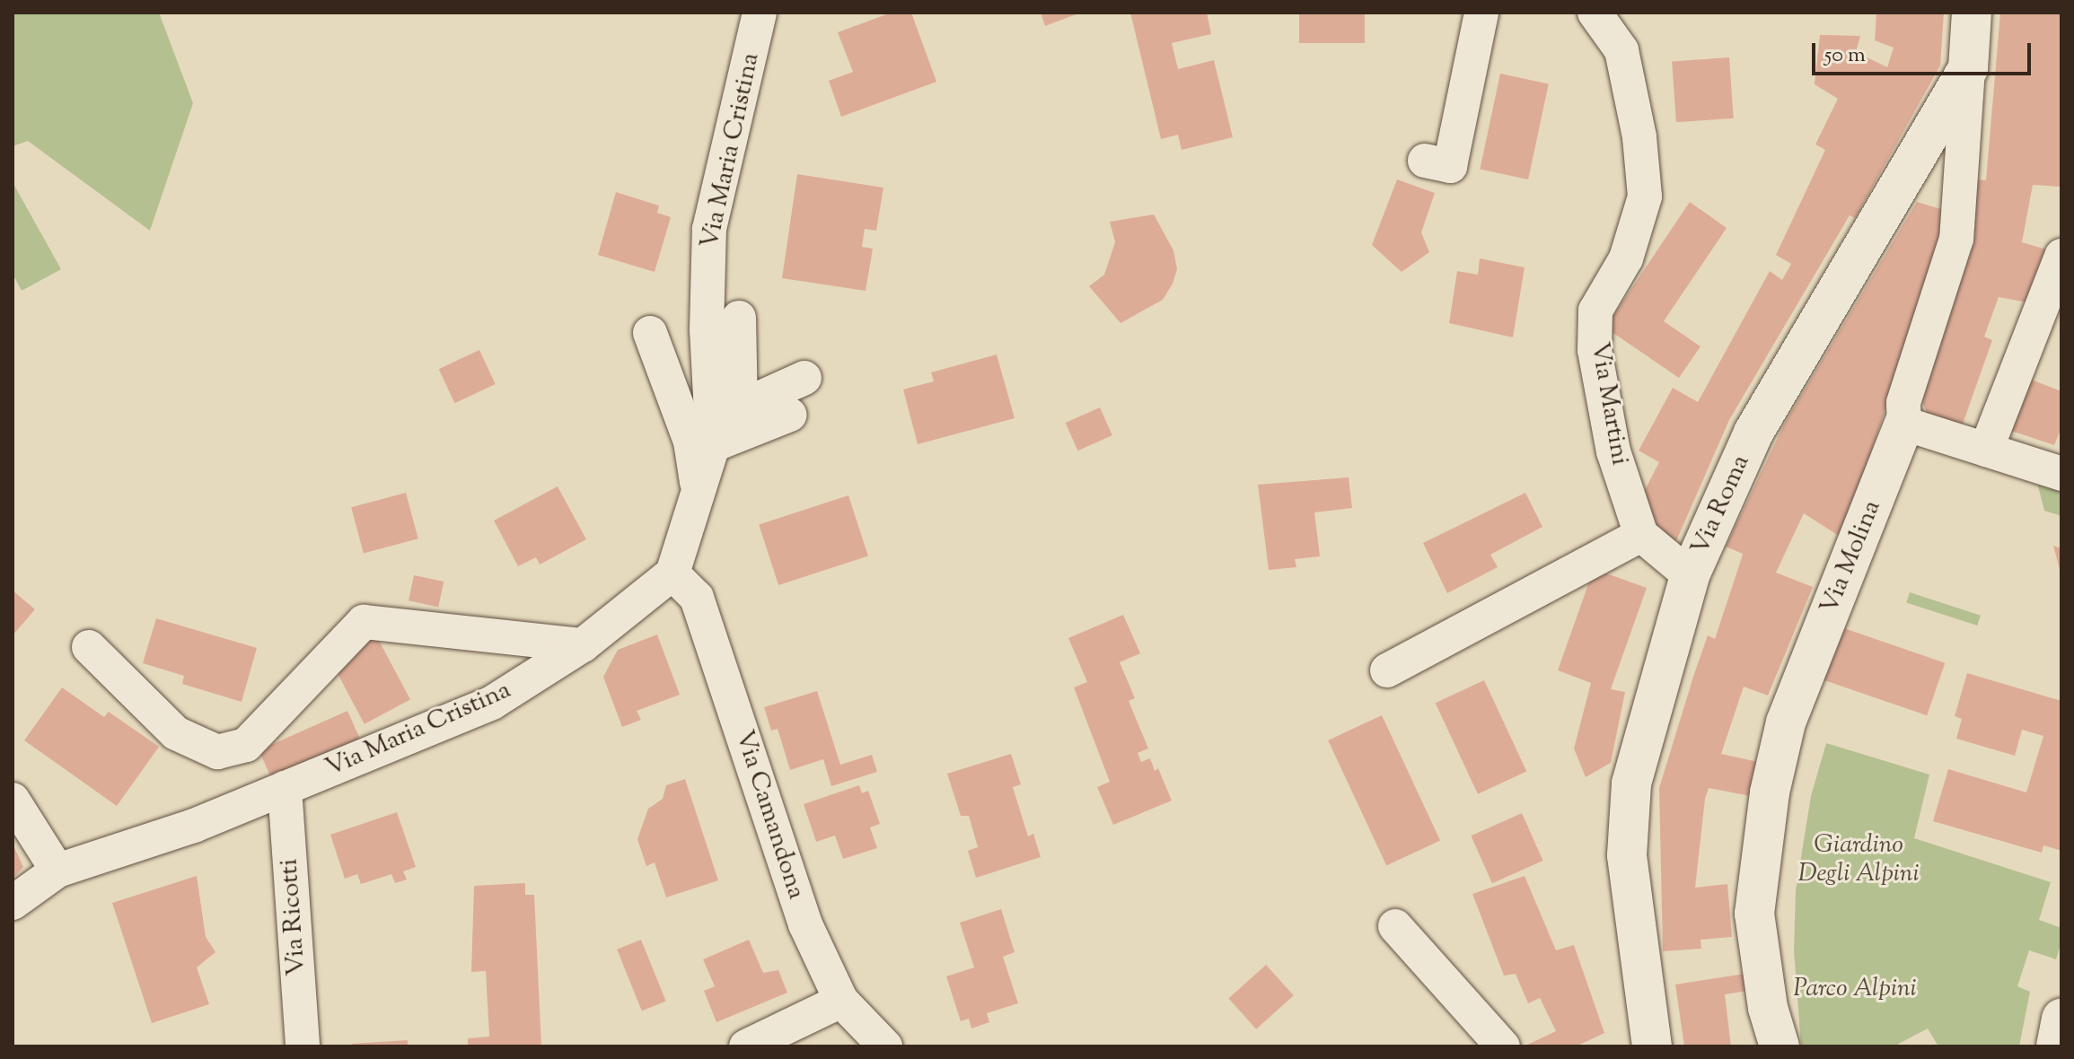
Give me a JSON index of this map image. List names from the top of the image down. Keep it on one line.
{"streets":{"main road":["Via Roma","Via Molina"],"street":["Via Maria Cristina","Via Martini","Via Camandona","Via Ricotti"]},"crossings":[["Via Maria Cristina","Via Camandona"],["Via Maria Cristina","Via Ricotti"],["Via Roma","Via Molina"]],"parks":["Giardino Degli Alpini","Parco Alpini"],"scale_bar":"50 m"}
